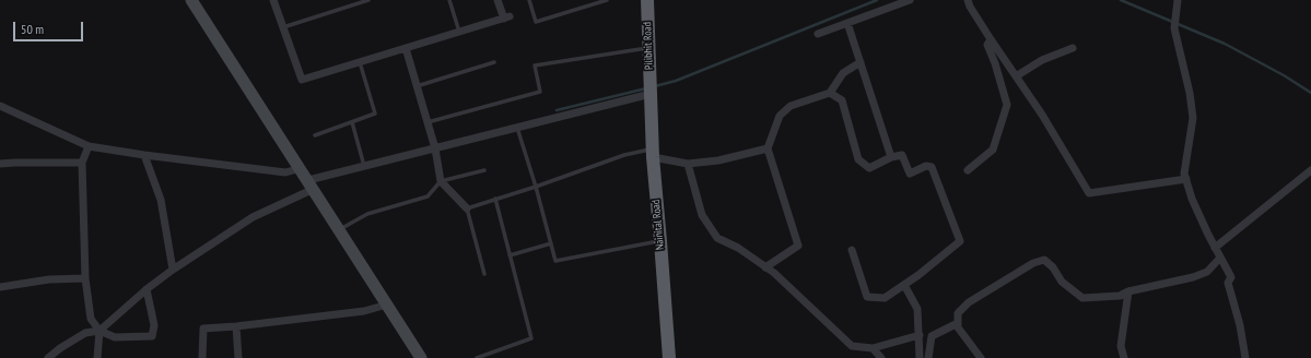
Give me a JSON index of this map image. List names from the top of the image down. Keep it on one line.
{"streets":{"highway":["Pilibhit Road","Nainital Road"]},"crossings":[["Pilibhit Road","Nainital Road"]],"scale_bar":"50 m"}
